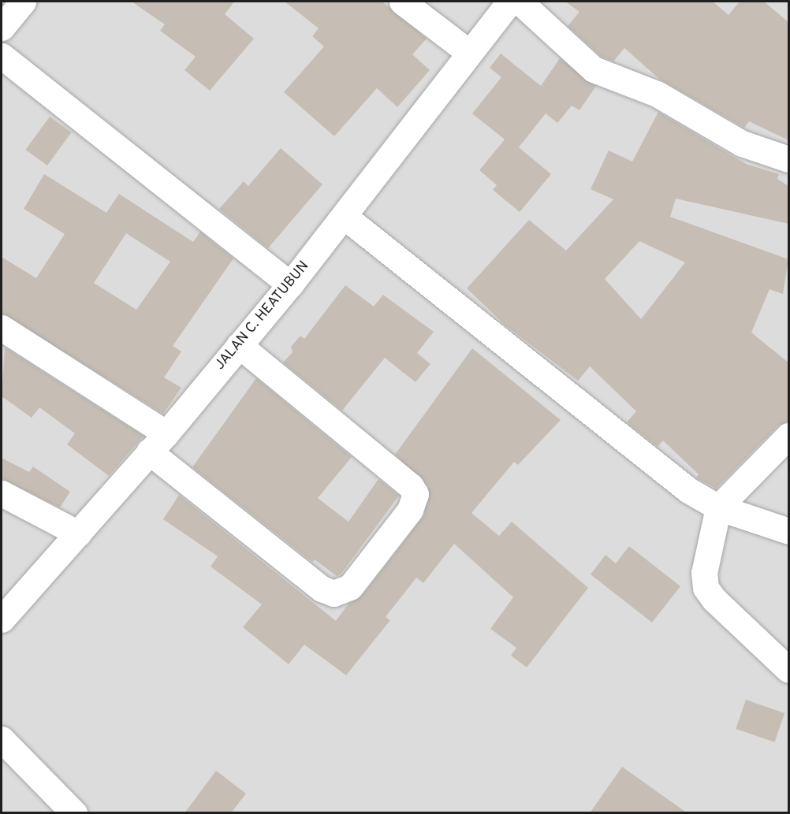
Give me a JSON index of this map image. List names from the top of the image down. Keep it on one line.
{"streets":{"street":["JALAN C. HEATUBUN"]}}
